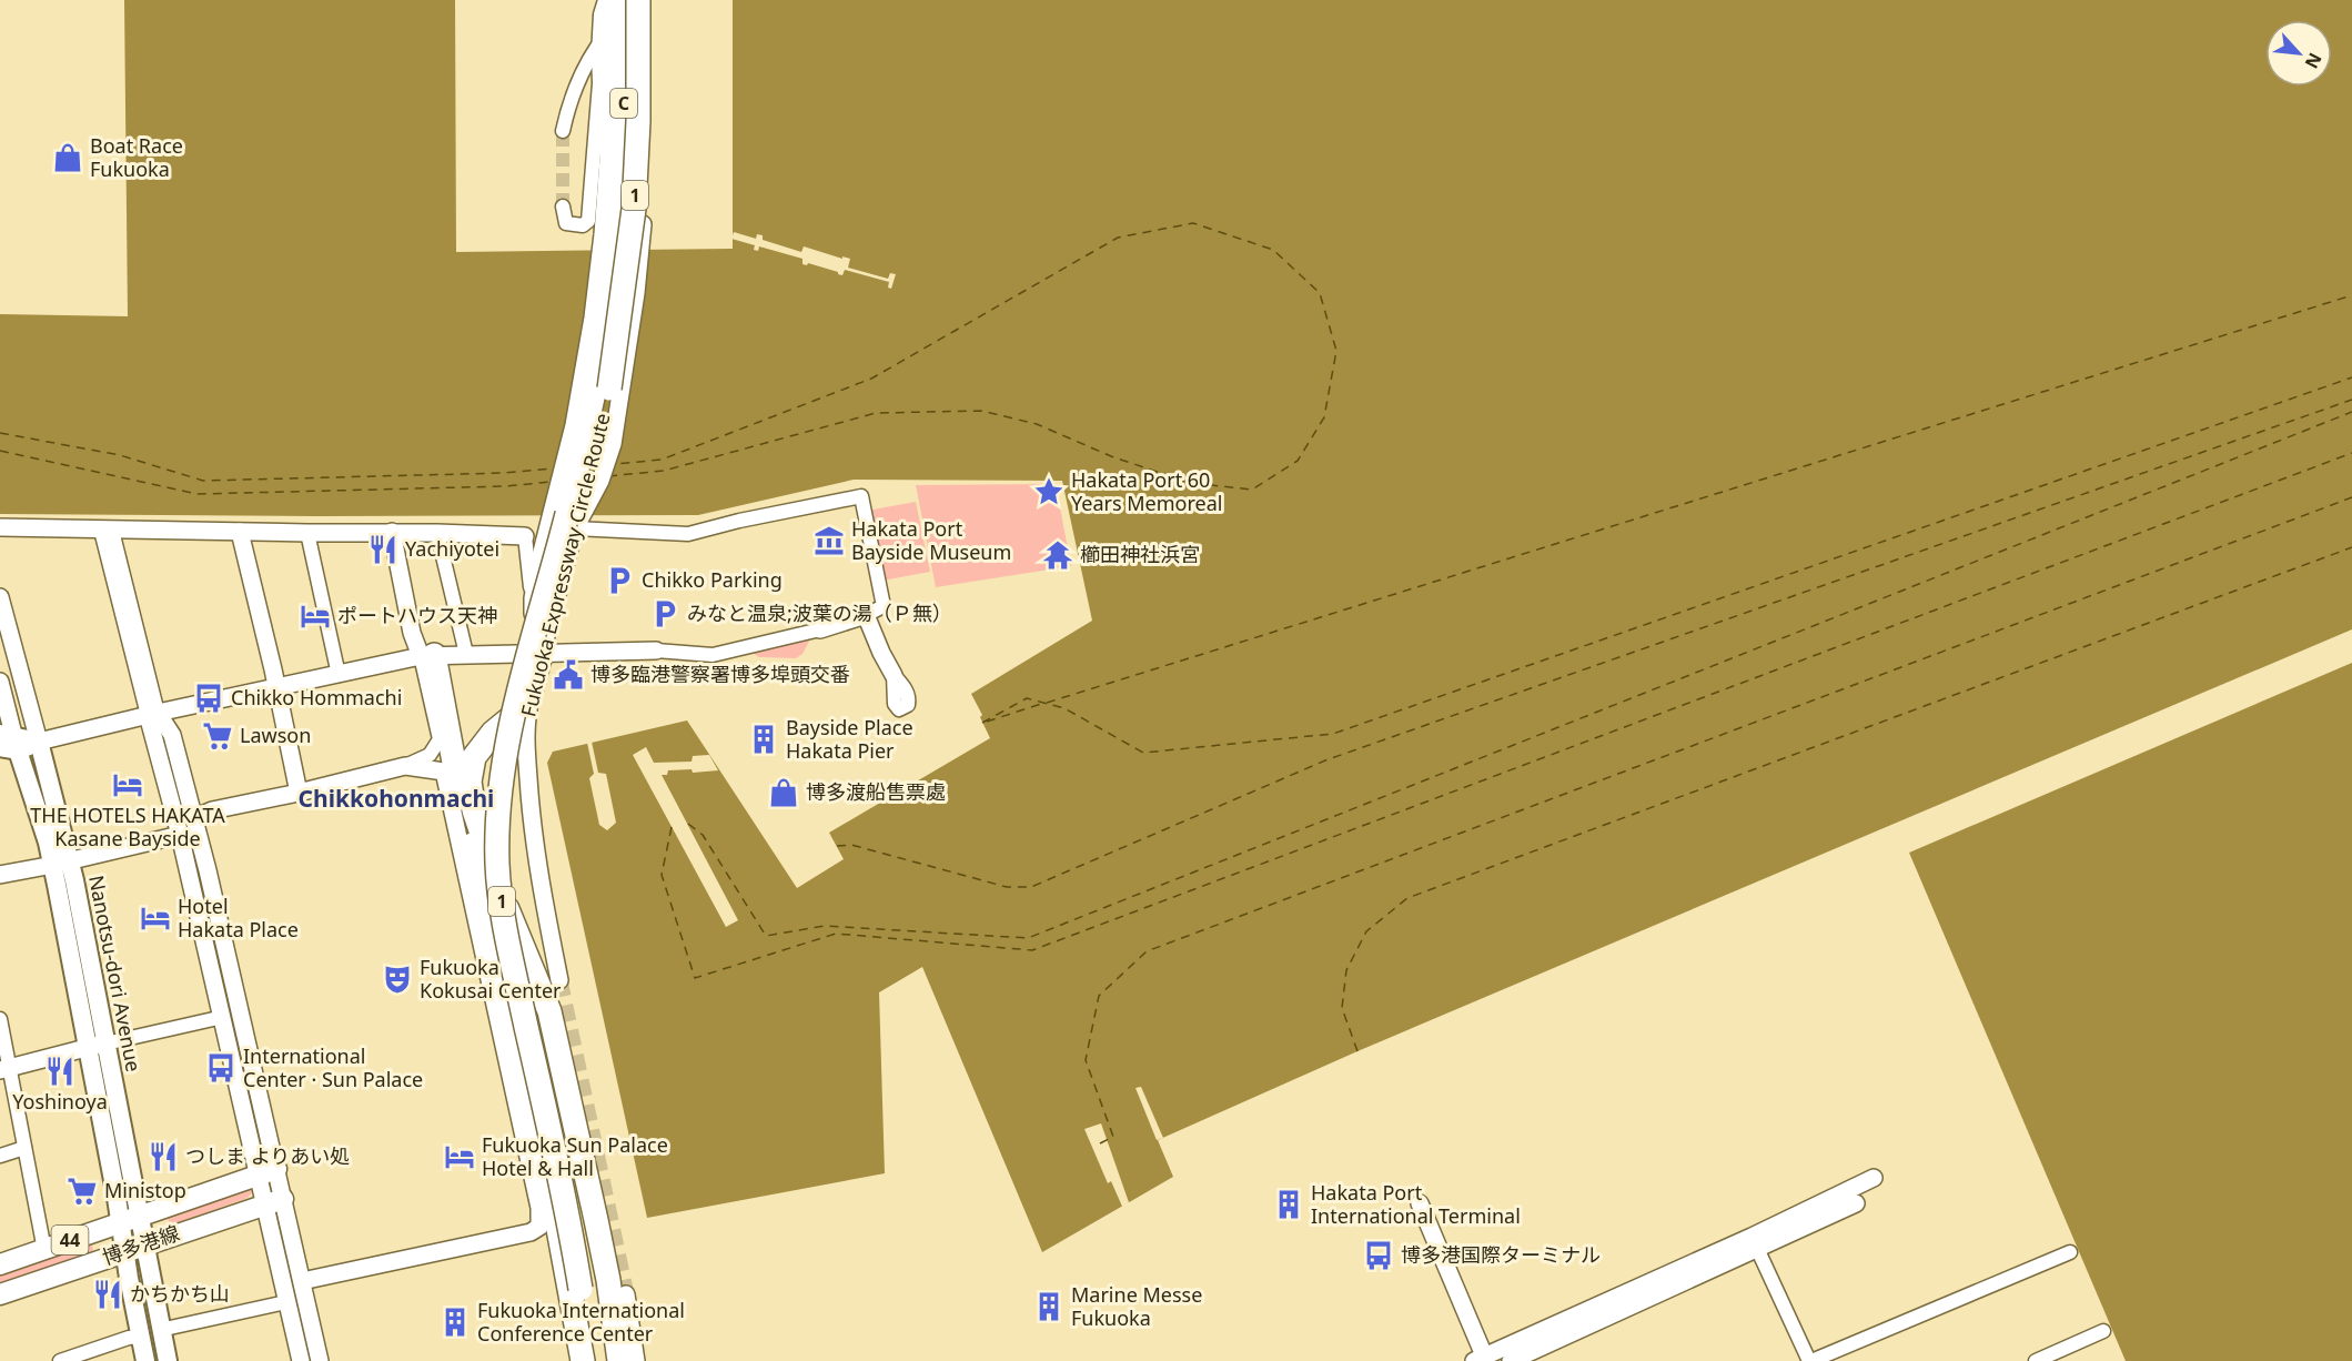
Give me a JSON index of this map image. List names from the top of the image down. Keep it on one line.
{"streets":{"highway":["C","1","Fukuoka Expressway Circle Route"],"main road":["Nanotsu-dori Avenue","44","博多港線"]},"crossings":[["Nanotsu-dori Avenue","博多港線"]],"districts":["Chikkohonmachi"],"places":{"shop":["Boat Race Fukuoka","博多渡船售票處"],"place":["Hakata Port 60 Years Memoreal"],"museum":["Hakata Port Bayside Museum"],"restaurant":["Yachiyotei","Yoshinoya","つしま よりあい処","かちかち山"],"temple":["櫛田神社浜宮"],"parking":["Chikko Parking","みなと温泉;波葉の湯（Ｐ無）"],"hotel":["ポートハウス天神","THE HOTELS HAKATA Kasane Bayside","Hotel Hakata Place","Fukuoka Sun Palace Hotel & Hall"],"public building":["博多臨港警察署博多埠頭交番"],"bus stop":["Chikko Hommachi","International Center · Sun Palace","博多港国際ターミナル"],"supermarket":["Lawson","Ministop"],"building":["Bayside Place Hakata Pier","Hakata Port International Terminal","Marine Messe Fukuoka","Fukuoka International Conference Center"],"theatre":["Fukuoka Kokusai Center"]},"north":"bottom right"}
